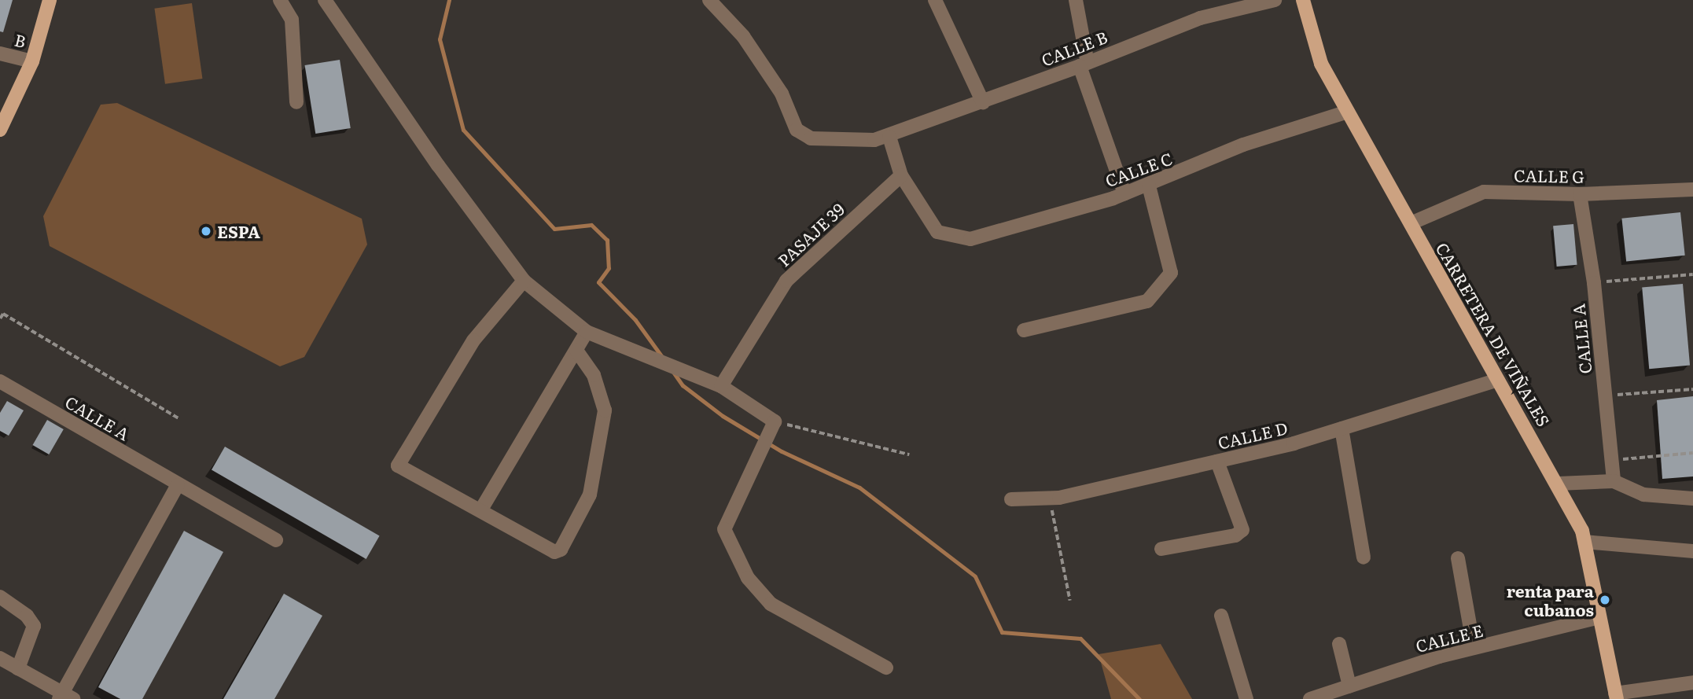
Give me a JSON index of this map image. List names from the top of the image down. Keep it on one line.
{"streets":{"main road":["CARRETERA DE VIÑALES"],"street":["B","CALLE B","CALLE C","CALLE G","PASAJE 39","CALLE A","CALLE D","CALLE E"]},"crossings":[["CALLE C","PASAJE 39"],["CALLE C","CARRETERA DE VIÑALES"],["CALLE G","CARRETERA DE VIÑALES"],["CALLE G","CALLE A"],["CARRETERA DE VIÑALES","CALLE D"],["CARRETERA DE VIÑALES","CALLE E"]],"places":["ESPA","renta para cubanos"]}
